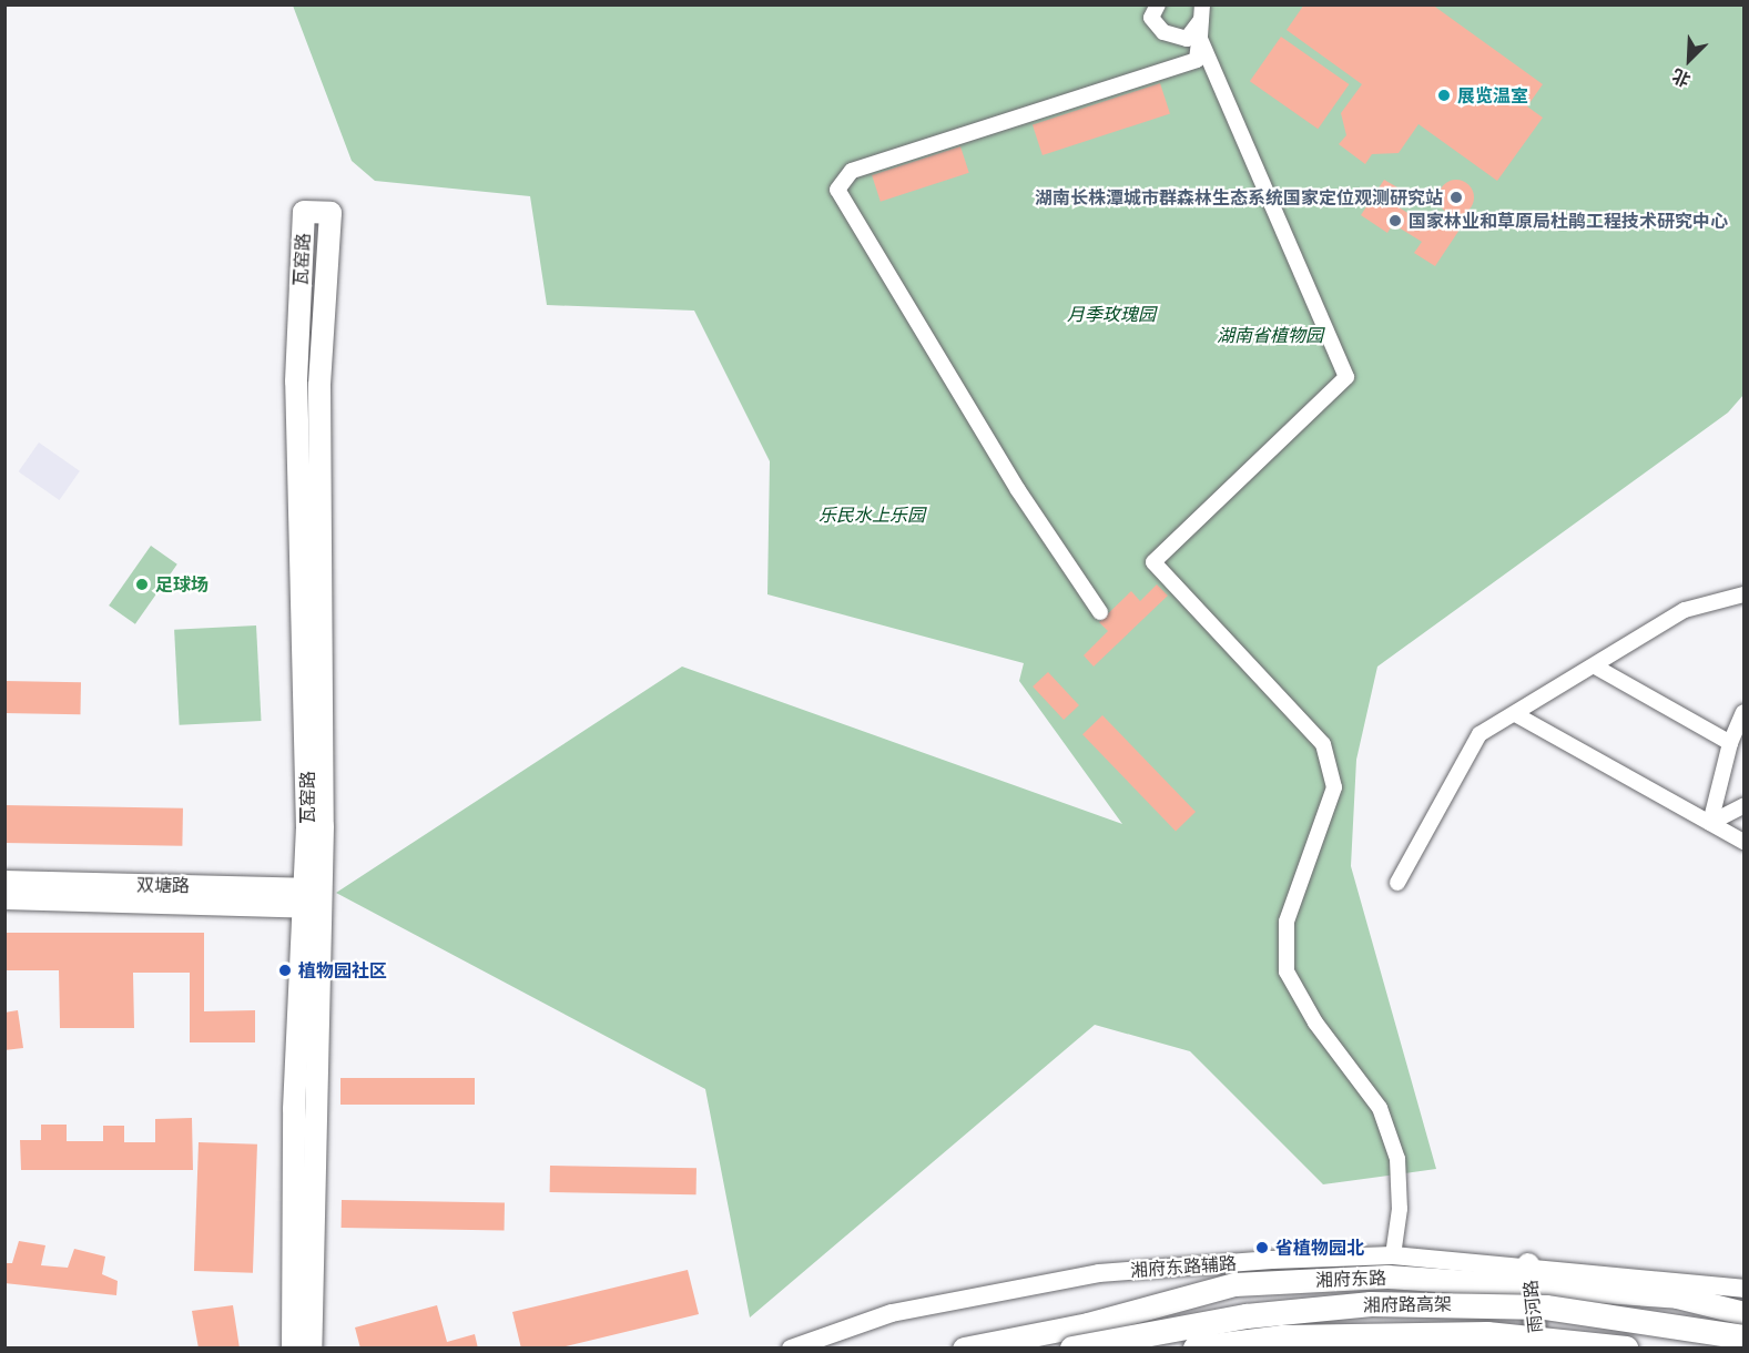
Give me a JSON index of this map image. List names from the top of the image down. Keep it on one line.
{"streets":{"highway":["湘府路高架"],"main road":["瓦窑路","双塘路","湘府东路","雨河路"],"street":["湘府东路辅路"]},"crossings":[["瓦窑路","双塘路"],["湘府东路辅路","湘府东路"],["湘府东路辅路","雨河路"],["湘府东路","雨河路"]],"parks":["月季玫瑰园","湖南省植物园","乐民水上乐园"],"places":["展览温室","湖南长株潭城市群森林生态系统国家定位观测研究站","国家林业和草原局杜鹃工程技术研究中心","足球场","植物园社区","省植物园北"],"north":"bottom left"}
